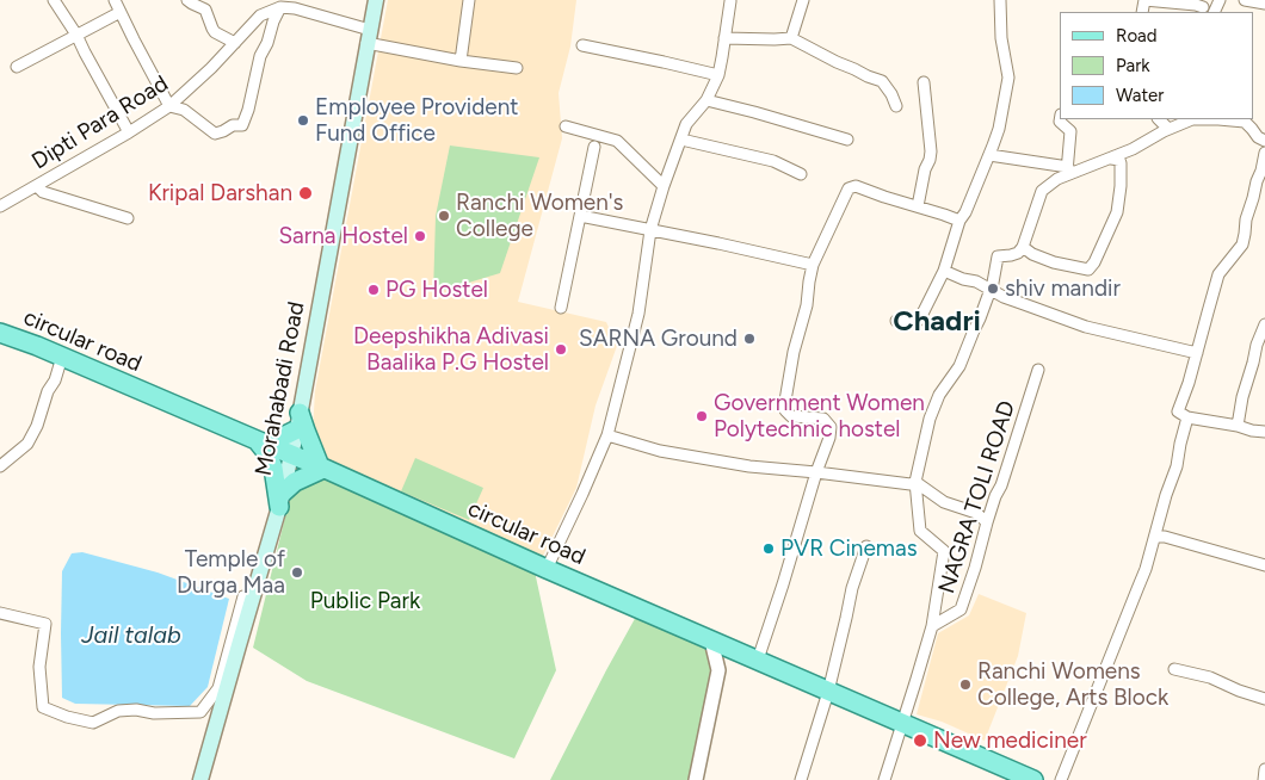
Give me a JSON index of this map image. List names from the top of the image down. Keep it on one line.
{"streets":{"main road":["circular road","Morahabadi Road"],"street":["Dipti Para Road","NAGRA TOLI ROAD"]},"crossings":[["circular road","Morahabadi Road"]],"districts":["Chadri"],"water":["Jail talab"],"parks":["Public Park"],"places":["Employee Provident Fund Office","Kripal Darshan","Ranchi Women's College","Sarna Hostel","shiv mandir","PG Hostel","SARNA Ground","Deepshikha Adivasi Baalika P.G Hostel","Government Women Polytechnic hostel","PVR Cinemas","Temple of Durga Maa","Ranchi Womens College, Arts Block","New mediciner"],"legend":["Road","Park","Water"]}
